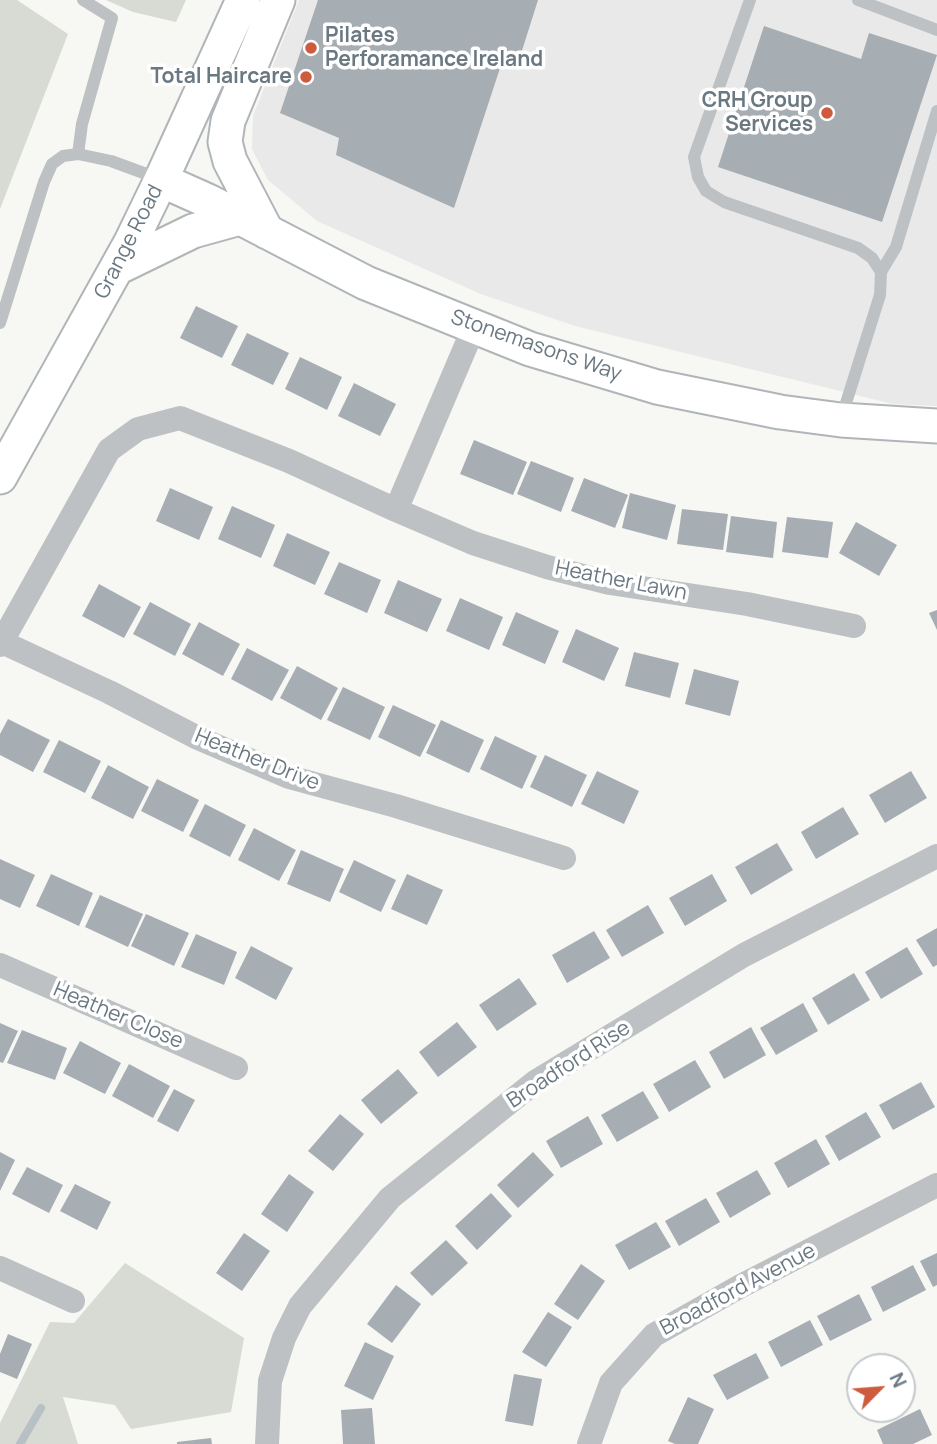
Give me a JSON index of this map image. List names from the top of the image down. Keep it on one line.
{"streets":{"main road":["Grange Road","Stonemasons Way"],"street":["Heather Lawn","Heather Drive","Heather Close","Broadford Rise","Broadford Avenue"]},"crossings":[["Grange Road","Stonemasons Way"],["Heather Lawn","Heather Drive"]],"places":["Pilates Perforamance Ireland","Total Haircare","CRH Group Services"],"north":"top right"}
